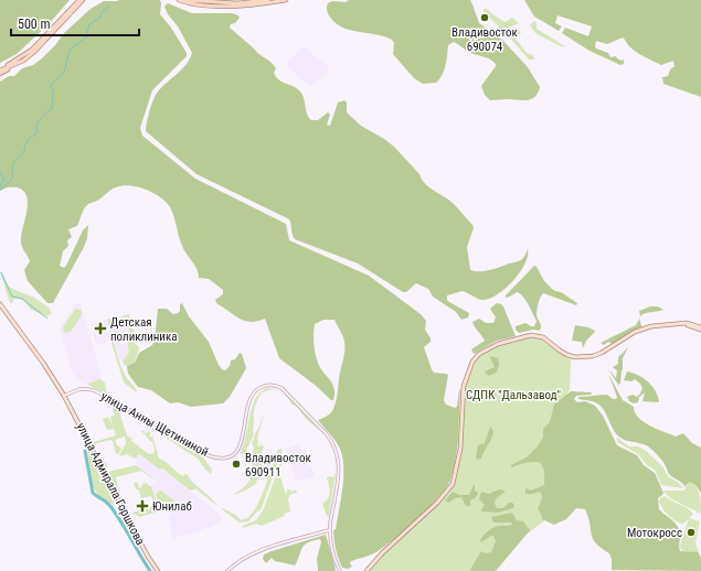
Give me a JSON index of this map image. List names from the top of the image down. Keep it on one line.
{"streets":{"main road":["улица Анны Щетининой","улица Адмирала Горшкова"]},"crossings":[["улица Анны Щетининой","улица Адмирала Горшкова"]],"parks":["СДПК \"Дальзавод\""],"places":{"other":["Владивосток 690074","Владивосток 690911","Мотокросс"],"health":["Детская поликлиника","Юнилаб"]},"scale_bar":"500 m"}
